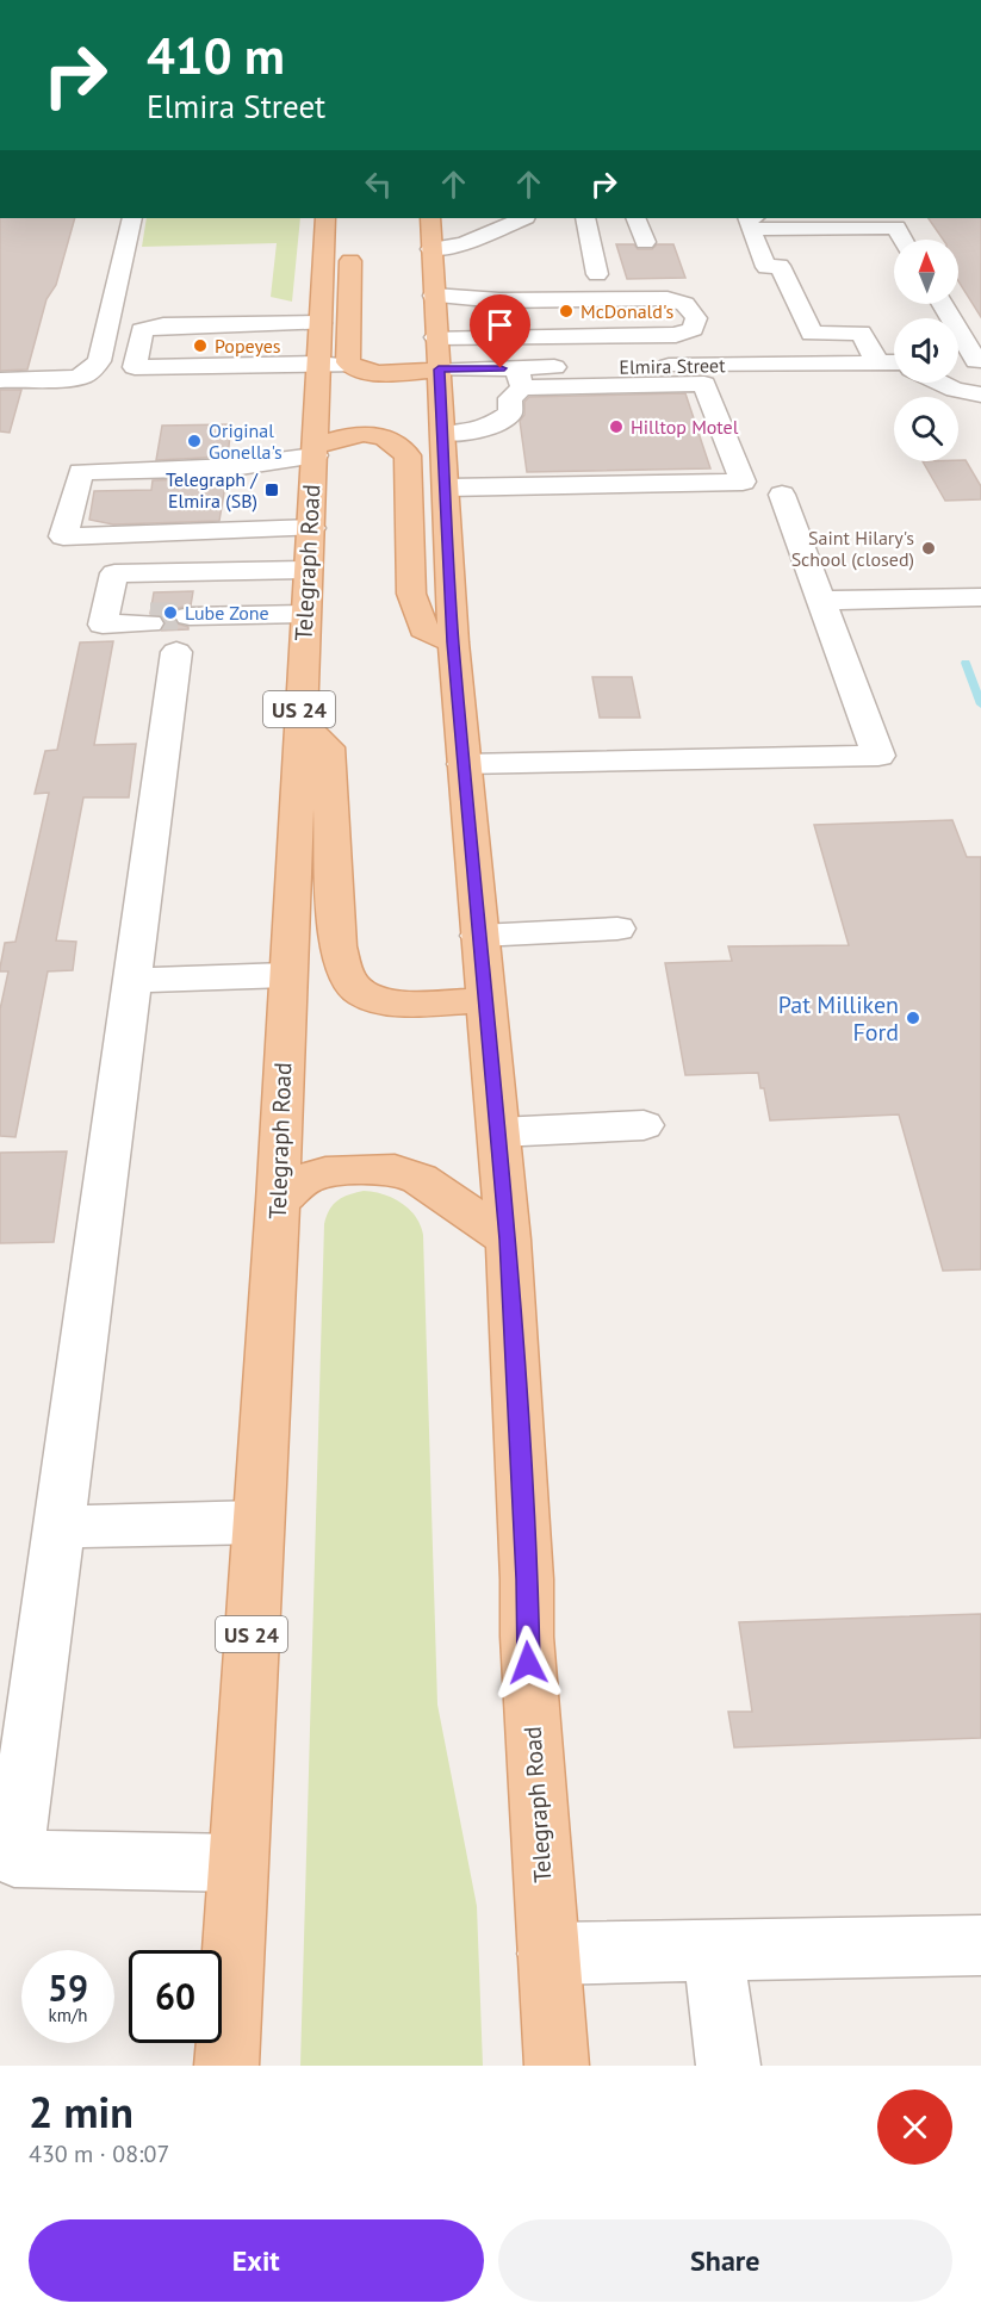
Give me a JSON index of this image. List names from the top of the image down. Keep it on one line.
{"streets":{"main road":["Telegraph Road","US 24"],"street":["Elmira Street"]},"crossings":[["Elmira Street","Telegraph Road"]],"places":{"other":["McDonald's","Popeyes","Hilltop Motel","Original Gonella's","Saint Hilary's School (closed)","Lube Zone","Pat Milliken Ford"],"transit":["Telegraph / Elmira (SB)"]},"north":"top","page":{"turn":["410 m","Elmira Street"],"speed":"59 km/h","limit":"60","heading":["2 min","430 m · 08:07"],"buttons":["Exit","Share"]}}
